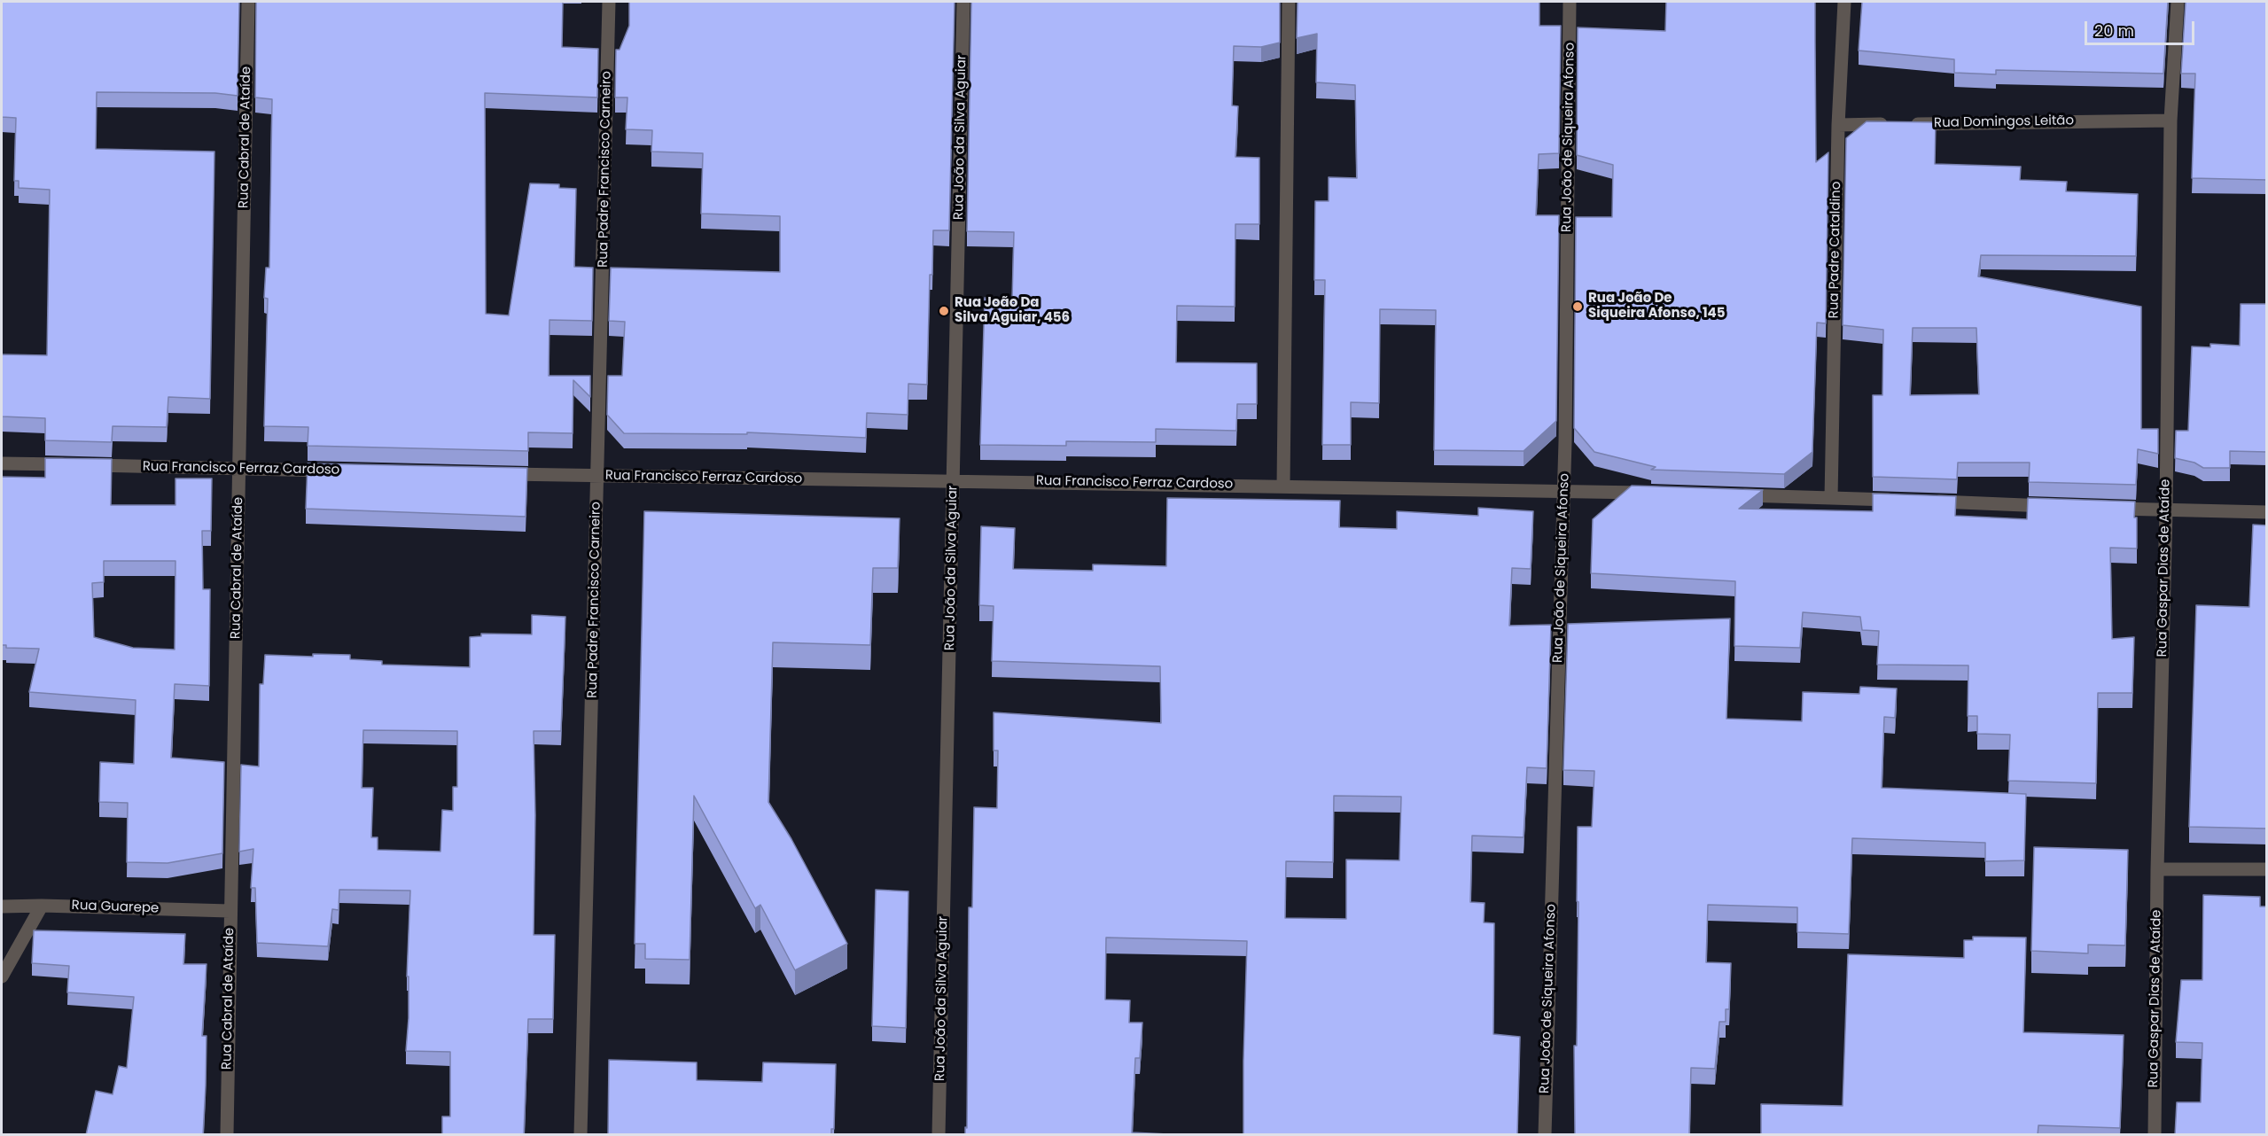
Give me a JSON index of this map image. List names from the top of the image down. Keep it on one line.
{"streets":{"street":["Rua Domingos Leitão","Rua Cabral de Ataíde","Rua João da Silva Aguiar","Rua João de Siqueira Afonso","Rua Padre Francisco Carneiro","Rua Padre Cataldino","Rua Francisco Ferraz Cardoso","Rua Gaspar Dias de Ataíde","Rua Guarepe"]},"crossings":[["Rua Domingos Leitão","Rua Padre Cataldino"],["Rua Domingos Leitão","Rua Gaspar Dias de Ataíde"],["Rua Cabral de Ataíde","Rua Francisco Ferraz Cardoso"],["Rua Cabral de Ataíde","Rua Guarepe"],["Rua João da Silva Aguiar","Rua Francisco Ferraz Cardoso"],["Rua João de Siqueira Afonso","Rua Francisco Ferraz Cardoso"],["Rua Padre Francisco Carneiro","Rua Francisco Ferraz Cardoso"]],"places":["Rua João De Siqueira Afonso, 145","Rua João Da Silva Aguiar, 456"],"scale_bar":"20 m"}
